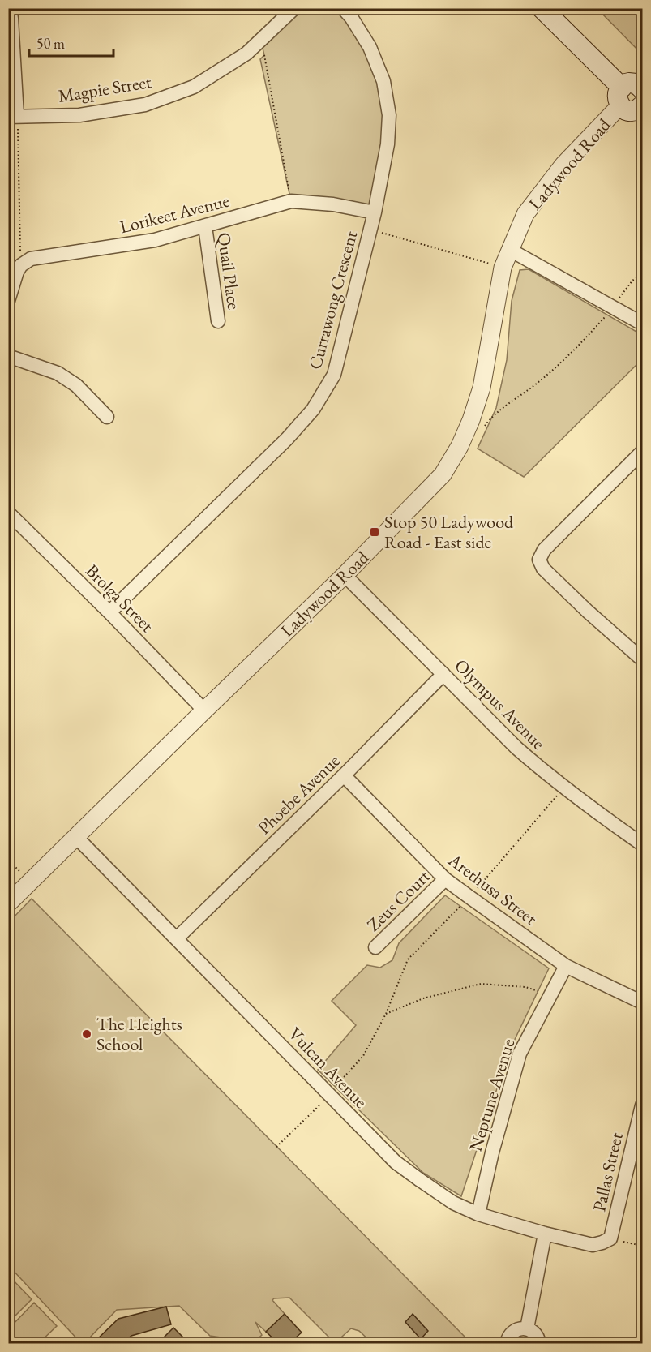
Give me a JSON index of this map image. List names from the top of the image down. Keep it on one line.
{"streets":{"street":["Magpie Street","Ladywood Road","Lorikeet Avenue","Quail Place","Currawong Crescent","Brolga Street","Olympus Avenue","Phoebe Avenue","Arethusa Street","Zeus Court","Vulcan Avenue","Neptune Avenue","Pallas Street"]},"crossings":[["Ladywood Road","Brolga Street"],["Ladywood Road","Olympus Avenue"],["Ladywood Road","Vulcan Avenue"],["Lorikeet Avenue","Quail Place"],["Lorikeet Avenue","Currawong Crescent"],["Currawong Crescent","Brolga Street"],["Olympus Avenue","Phoebe Avenue"],["Phoebe Avenue","Arethusa Street"],["Phoebe Avenue","Vulcan Avenue"],["Arethusa Street","Zeus Court"],["Arethusa Street","Neptune Avenue"],["Vulcan Avenue","Neptune Avenue"],["Vulcan Avenue","Pallas Street"]],"places":{"transit":["Stop 50 Ladywood Road - East side"],"other":["The Heights School"]},"scale_bar":"50 m"}
